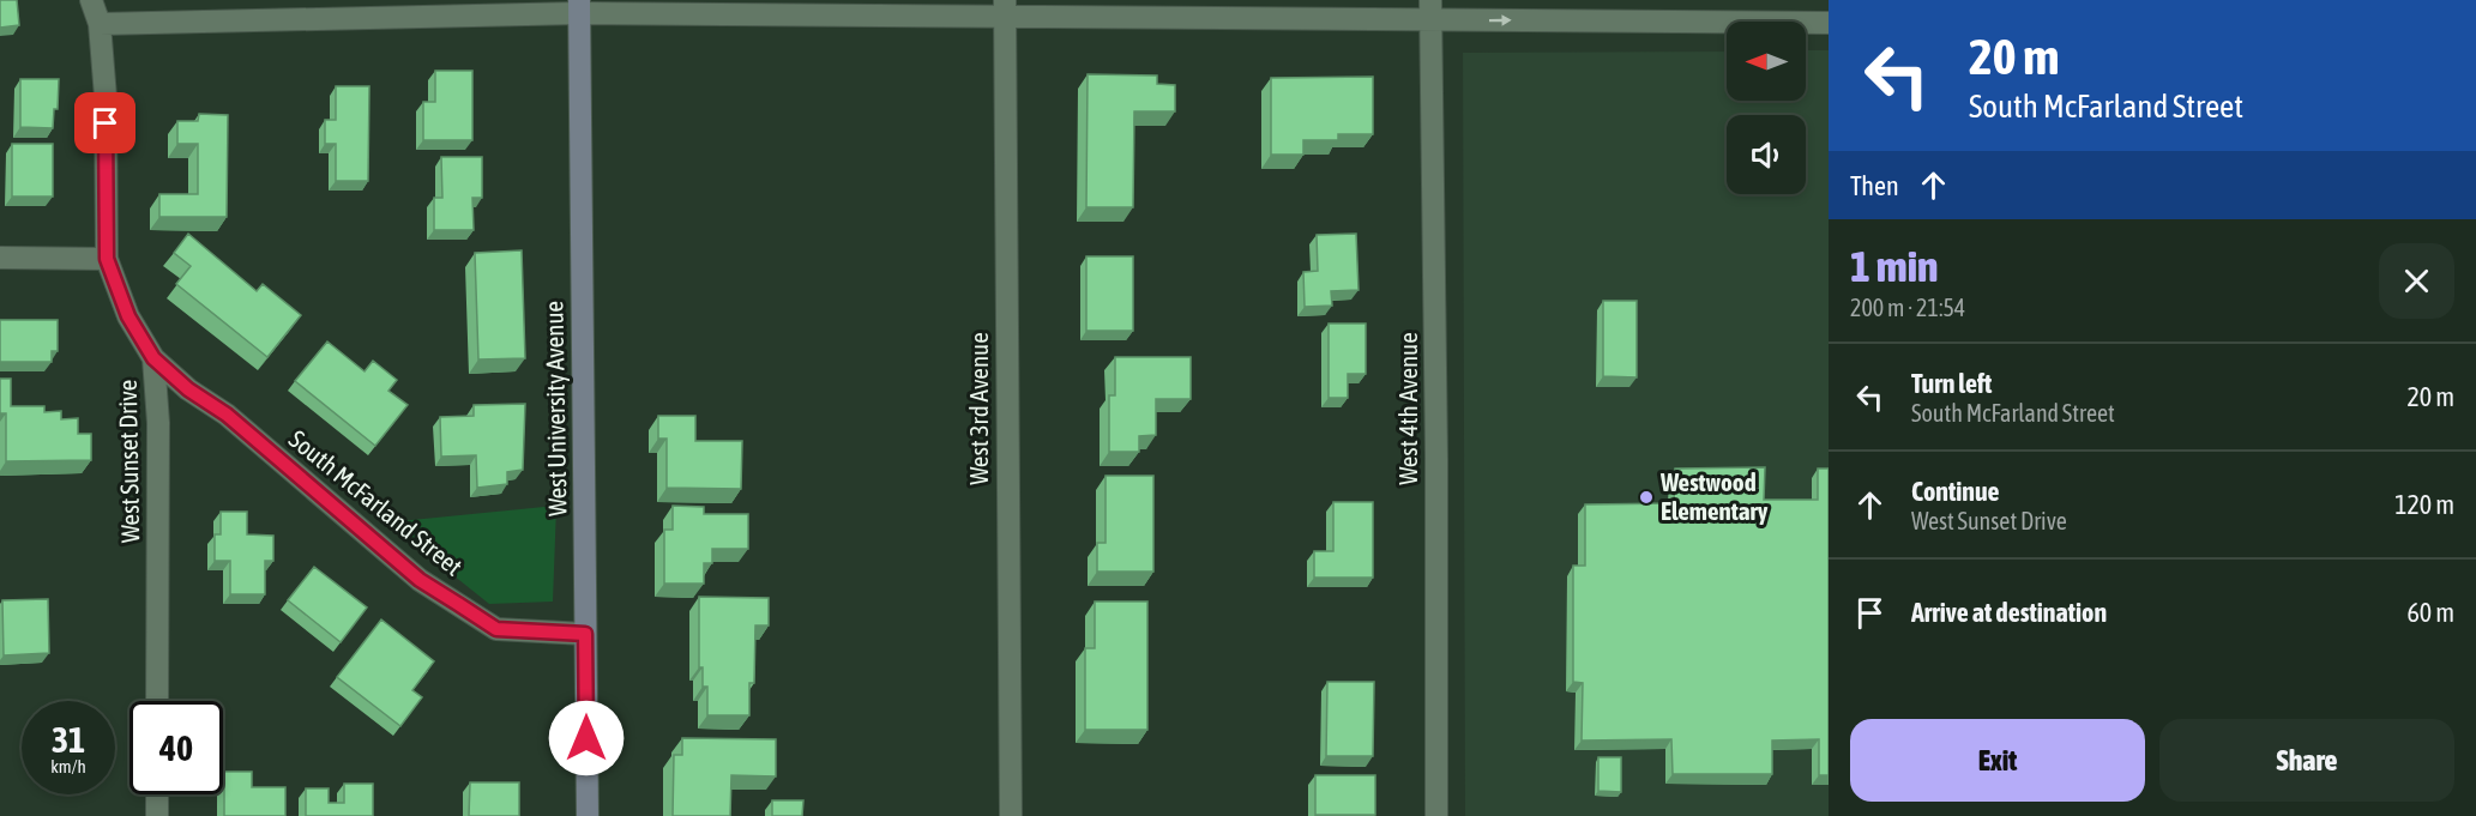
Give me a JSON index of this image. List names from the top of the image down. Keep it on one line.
{"streets":{"street":["West University Avenue","West 3rd Avenue","West 4th Avenue","West Sunset Drive","South McFarland Street"]},"crossings":[["West University Avenue","South McFarland Street"],["West Sunset Drive","South McFarland Street"]],"places":["Westwood Elementary"],"north":"left","page":{"turn":["20 m","South McFarland Street"],"then":"Then","heading":["1 min","200 m · 21:54"],"list":[{"name":"Turn left","note":"South McFarland Street","value":"20 m"},{"name":"Continue","note":"West Sunset Drive","value":"120 m"},{"name":"Arrive at destination","value":"60 m"}],"speed":"31 km/h","limit":"40","buttons":["Exit","Share"]}}
